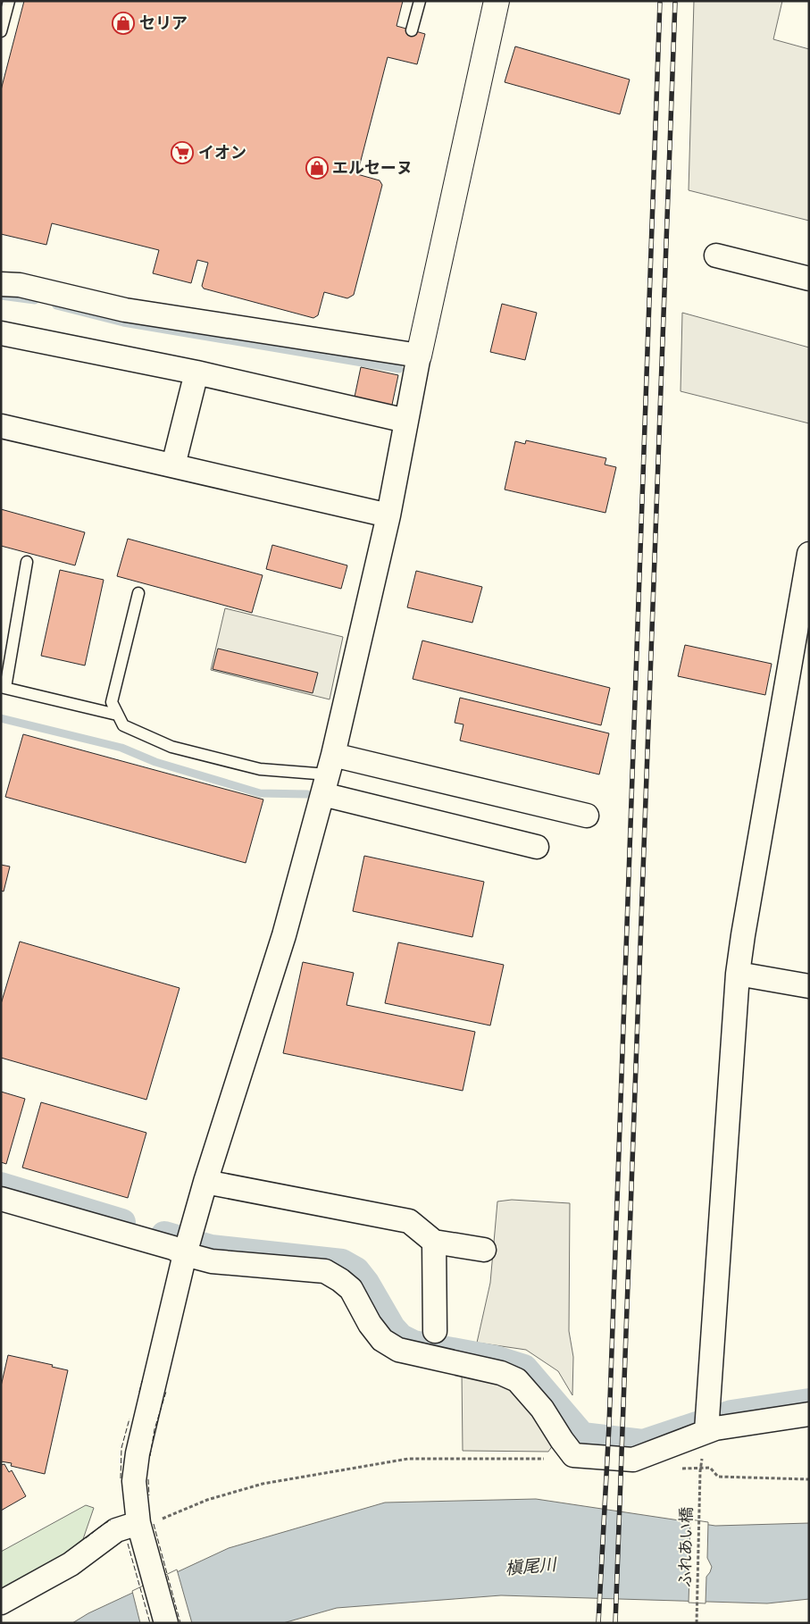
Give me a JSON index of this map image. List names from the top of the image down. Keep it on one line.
{"streets":{"path":["ふれあい橋"]},"water":["槇尾川"],"places":{"shop":["セリア","エルセーヌ"],"supermarket":["イオン"]}}
